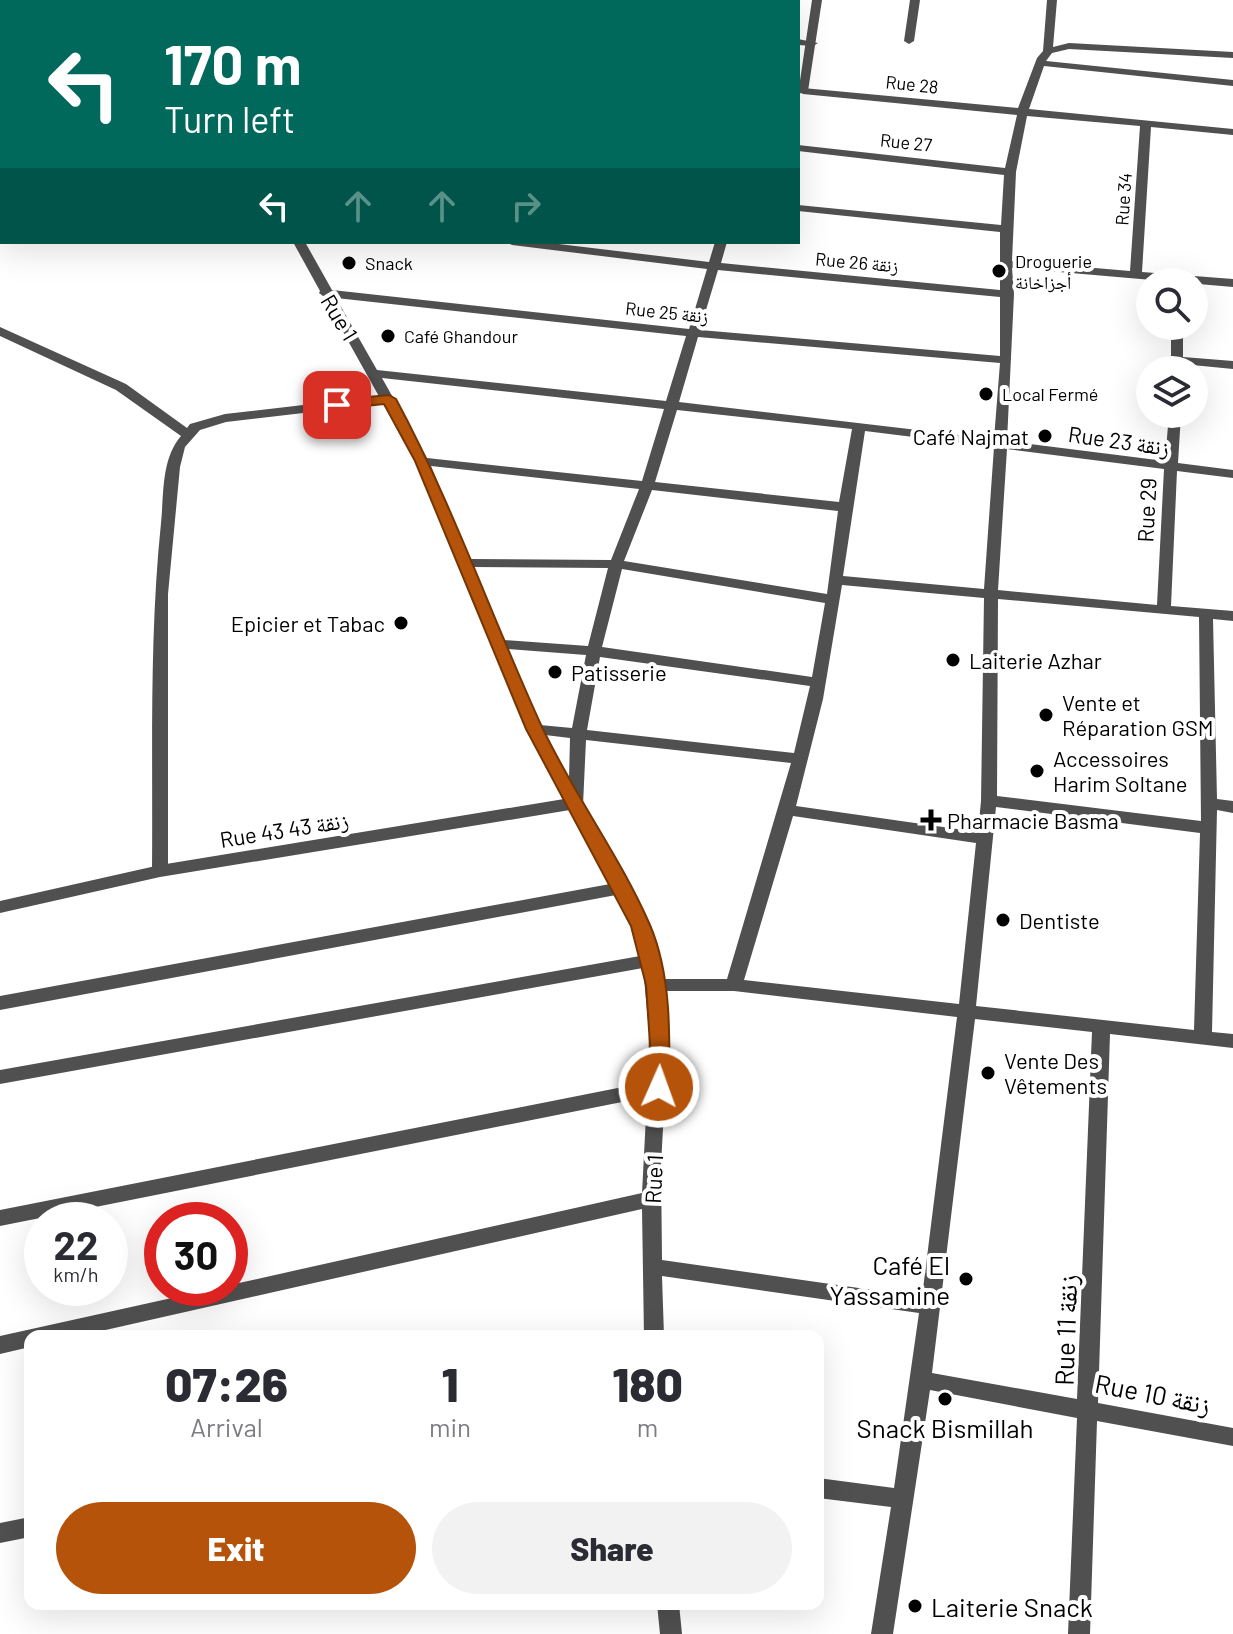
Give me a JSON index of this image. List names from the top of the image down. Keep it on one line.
{"streets":{"street":["Rue 28","Rue 27","Rue 34","Rue 26 زنقة","Rue 25 زنقة","Rue 1","Rue 23 زنقة","Rue 29","Rue 43 زنقة 43","Rue 11 زنقة","Rue 10 زنقة"]},"crossings":[["Rue 28","Rue 34"],["Rue 25 زنقة","Rue 1"],["Rue 1","Rue 23 زنقة"],["Rue 1","Rue 43 زنقة 43"],["Rue 23 زنقة","Rue 29"],["Rue 11 زنقة","Rue 10 زنقة"]],"places":{"other":["Snack","Droguerie أجزاخانة","Café Ghandour","Local Fermé","Café Najmat","Epicier et Tabac","Laiterie Azhar","Patisserie","Vente et Réparation GSM","Accessoires Harim Soltane","Dentiste","Vente Des Vêtements","Café El Yassamine","Snack Bismillah","Laiterie Snack"],"health":["Pharmacie Basma"]},"page":{"turn":["170 m","Turn left"],"speed":"22 km/h","limit":"30","eta":["07:26","Arrival","1","min","180","m"],"buttons":["Exit","Share"]}}
